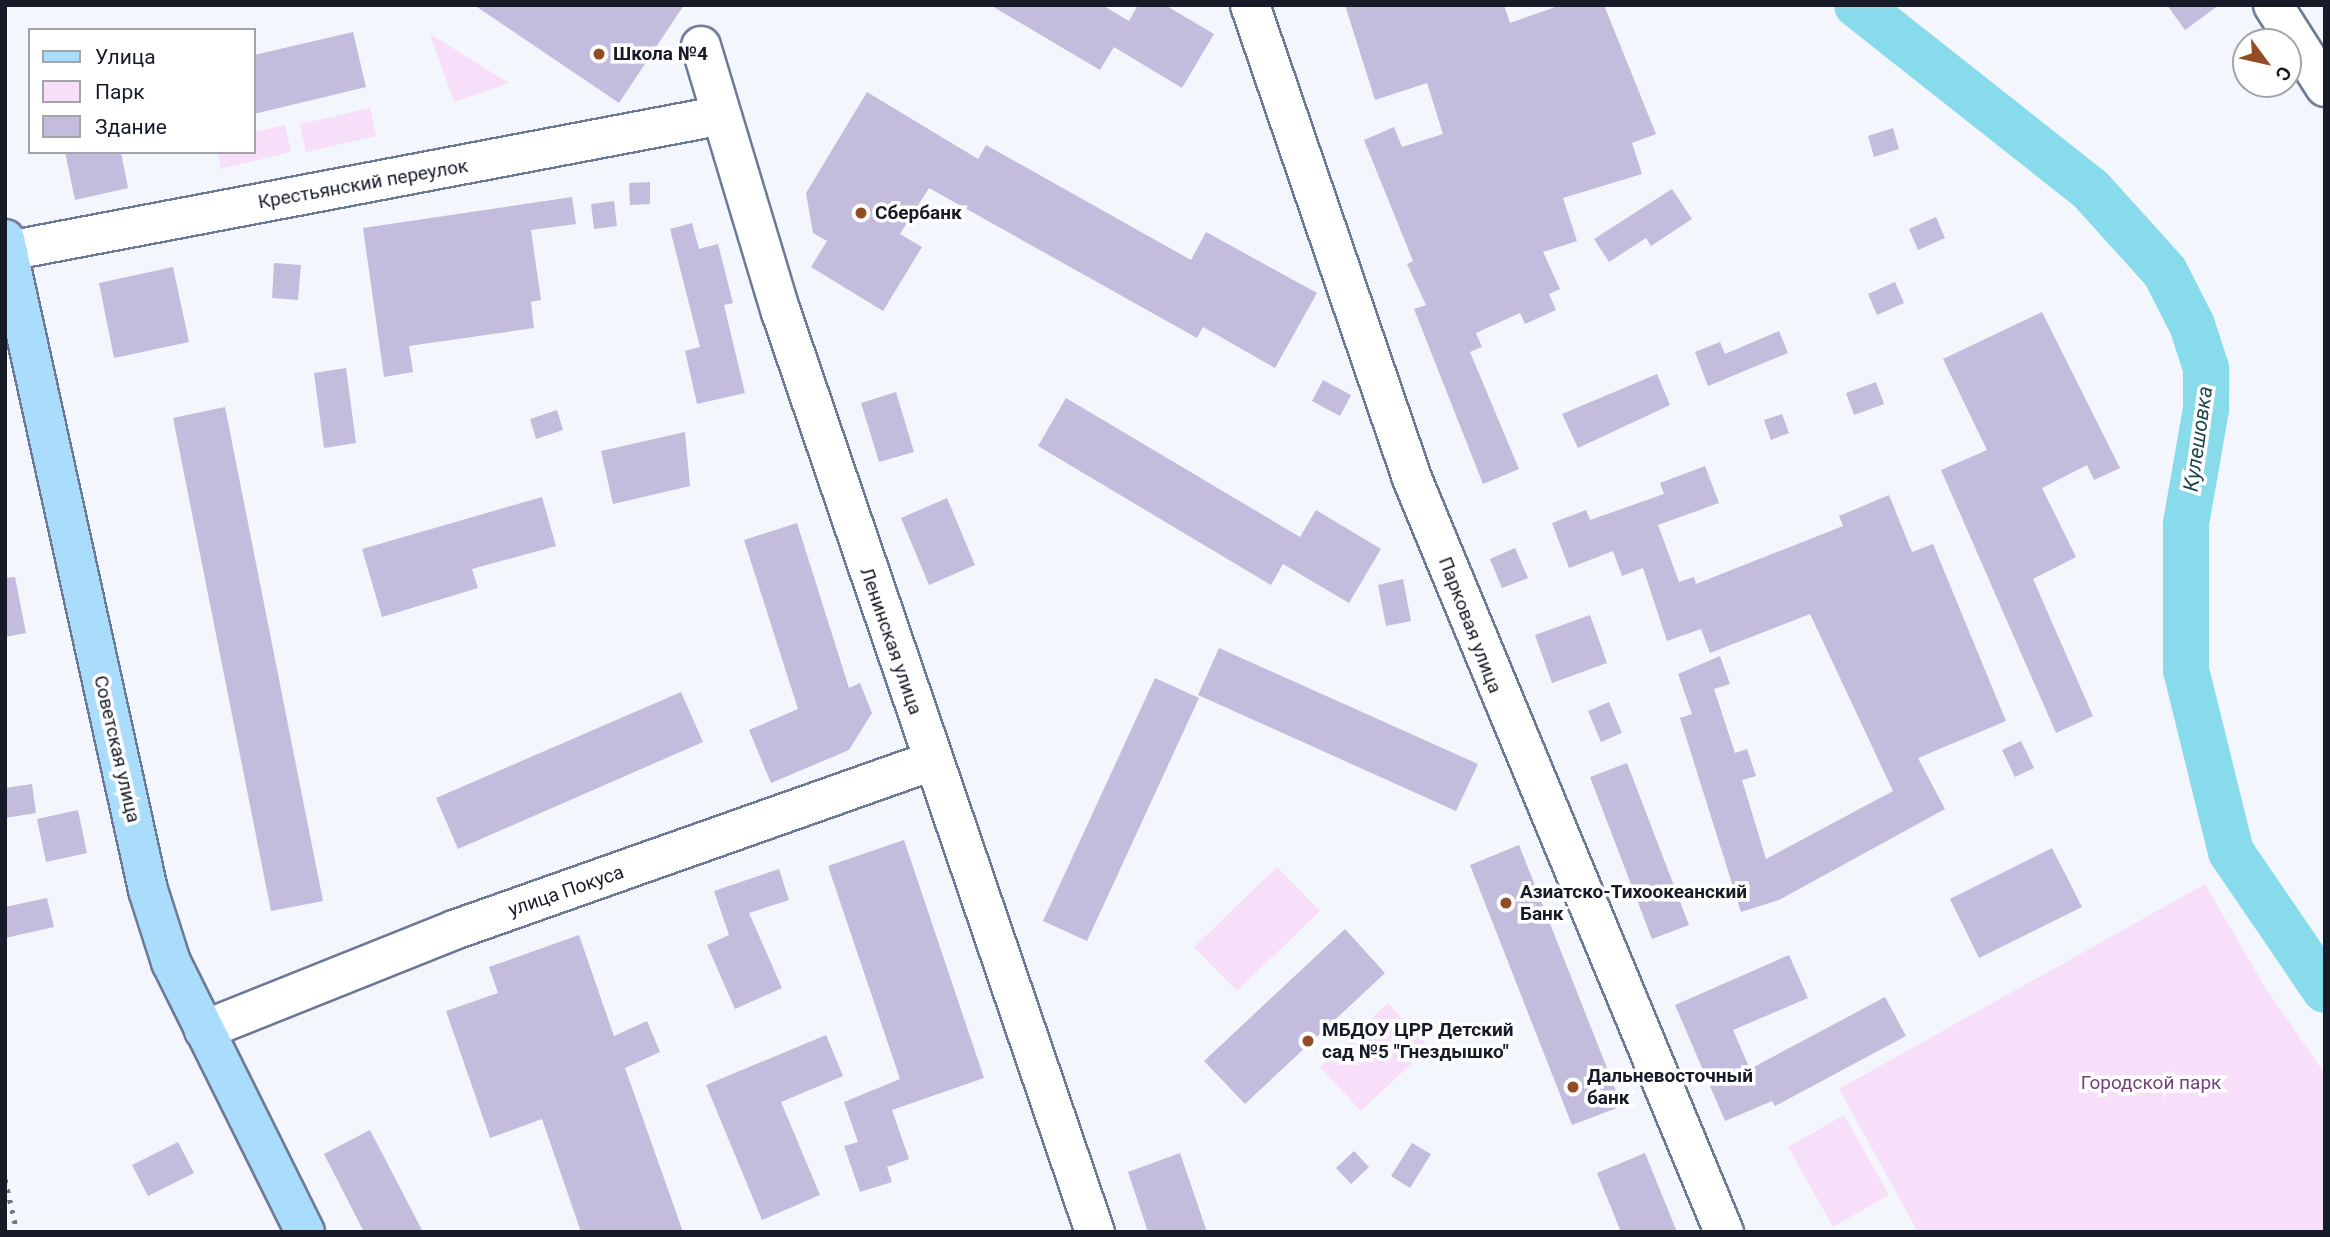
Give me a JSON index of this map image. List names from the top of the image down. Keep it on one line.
{"streets":{"main road":["Советская улица"],"street":["Крестьянский переулок","Парковая улица","Ленинская улица","улица Покуса"]},"crossings":[["Крестьянский переулок","Ленинская улица"],["Крестьянский переулок","Советская улица"],["Ленинская улица","улица Покуса"],["Советская улица","улица Покуса"]],"water":["Кулешовка"],"parks":["Городской парк"],"places":["Школа №4","Сбербанк","Азиатско-Тихоокеанский Банк","МБДОУ ЦРР Детский сад №5 \"Гнездышко\"","Дальневосточный банк"],"legend":["Улица","Парк","Здание"],"north":"bottom right"}
